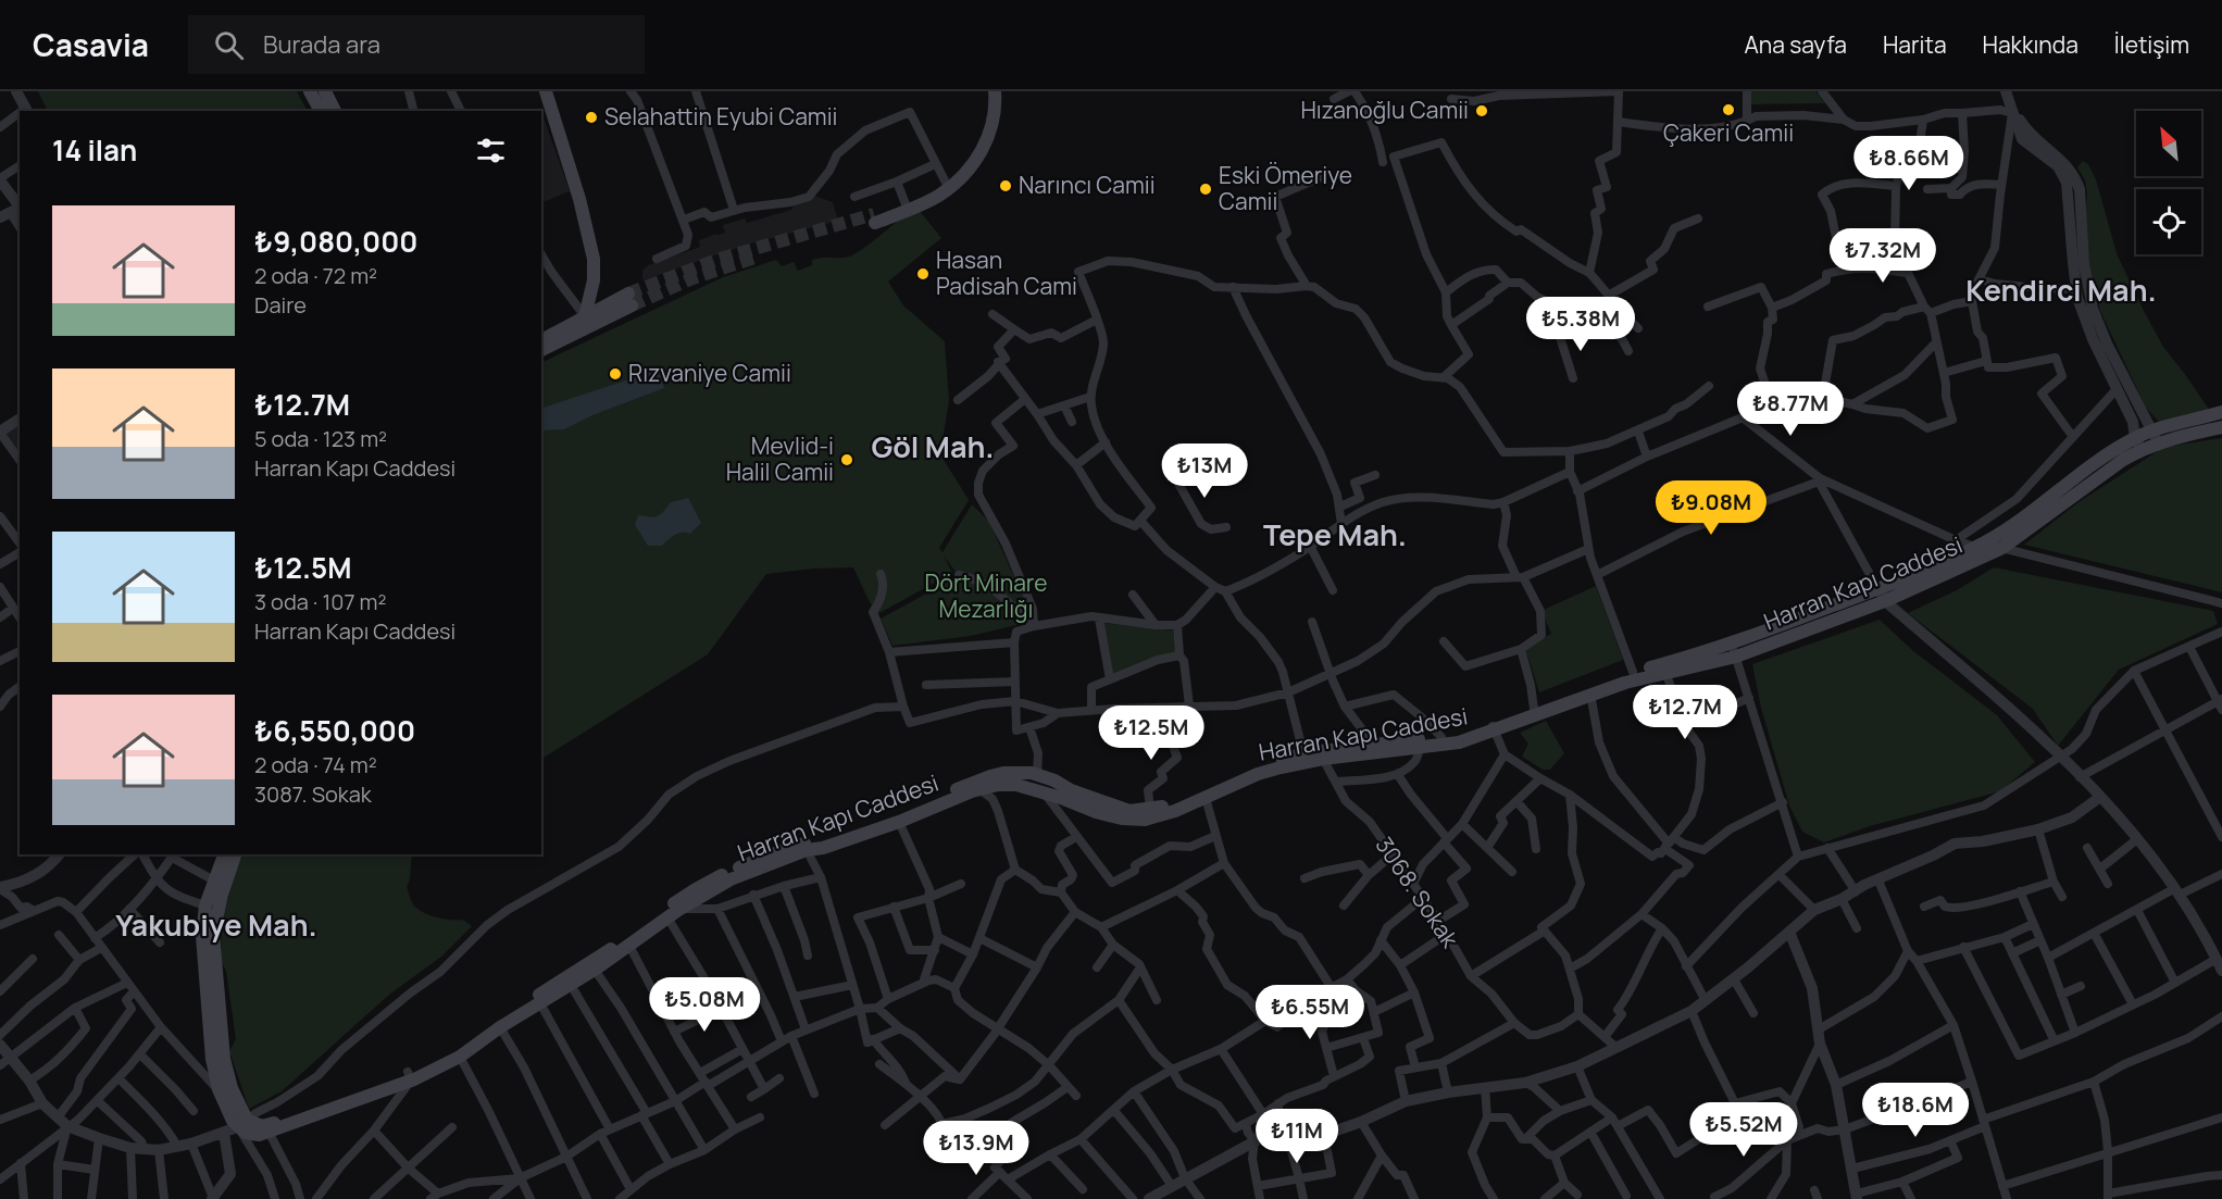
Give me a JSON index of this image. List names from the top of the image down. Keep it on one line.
{"streets":{"main road":["Harran Kapı Caddesi"],"street":["3068. Sokak"]},"crossings":[["Harran Kapı Caddesi","3068. Sokak"]],"districts":["Kendirci Mah.","Göl Mah.","Tepe Mah.","Yakubiye Mah."],"parks":["Dört Minare Mezarlığı"],"places":["Çakeri Camii","Hızanoğlu Camii","Selahattin Eyubi Camii","Narıncı Camii","Eski Ömeriye Camii","Hasan Padisah Cami","Rızvaniye Camii","Mevlid-i Halil Camii"],"north":"top left","page":{"header":"Casavia","search":"Burada ara","nav":["Ana sayfa","Harita","Hakkında","İletişim"],"heading":"14 ilan","price":["₺8.66M","₺7.32M","₺5.38M","₺8.77M","₺13M","₺9.08M","₺12.7M","₺12.5M","₺5.08M","₺6.55M","₺18.6M","₺5.52M","₺11M","₺13.9M"],"list":[{"name":"₺9,080,000","note":"2 oda · 72 m² · Daire"},{"name":"₺12.7M","note":"5 oda · 123 m² · Harran Kapı Caddesi"},{"name":"₺12.5M","note":"3 oda · 107 m² · Harran Kapı Caddesi"},{"name":"₺6,550,000","note":"2 oda · 74 m² · 3087. Sokak"}]}}
